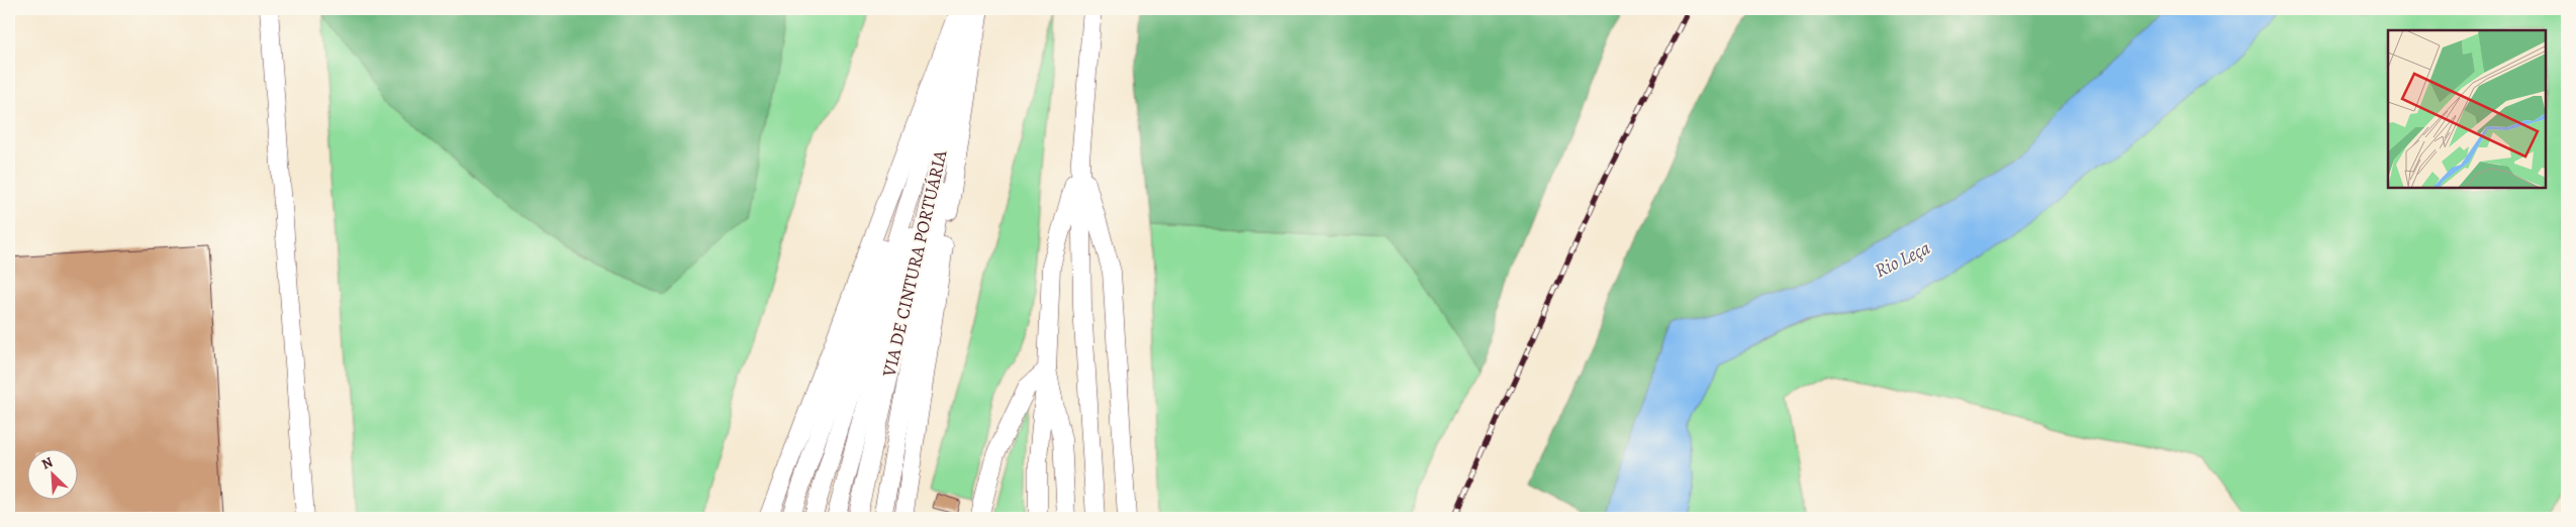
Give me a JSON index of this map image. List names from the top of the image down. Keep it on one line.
{"streets":{"lane":["VIA DE CINTURA PORTUÁRIA"]},"water":["Rio Leça"],"north":"top left"}
